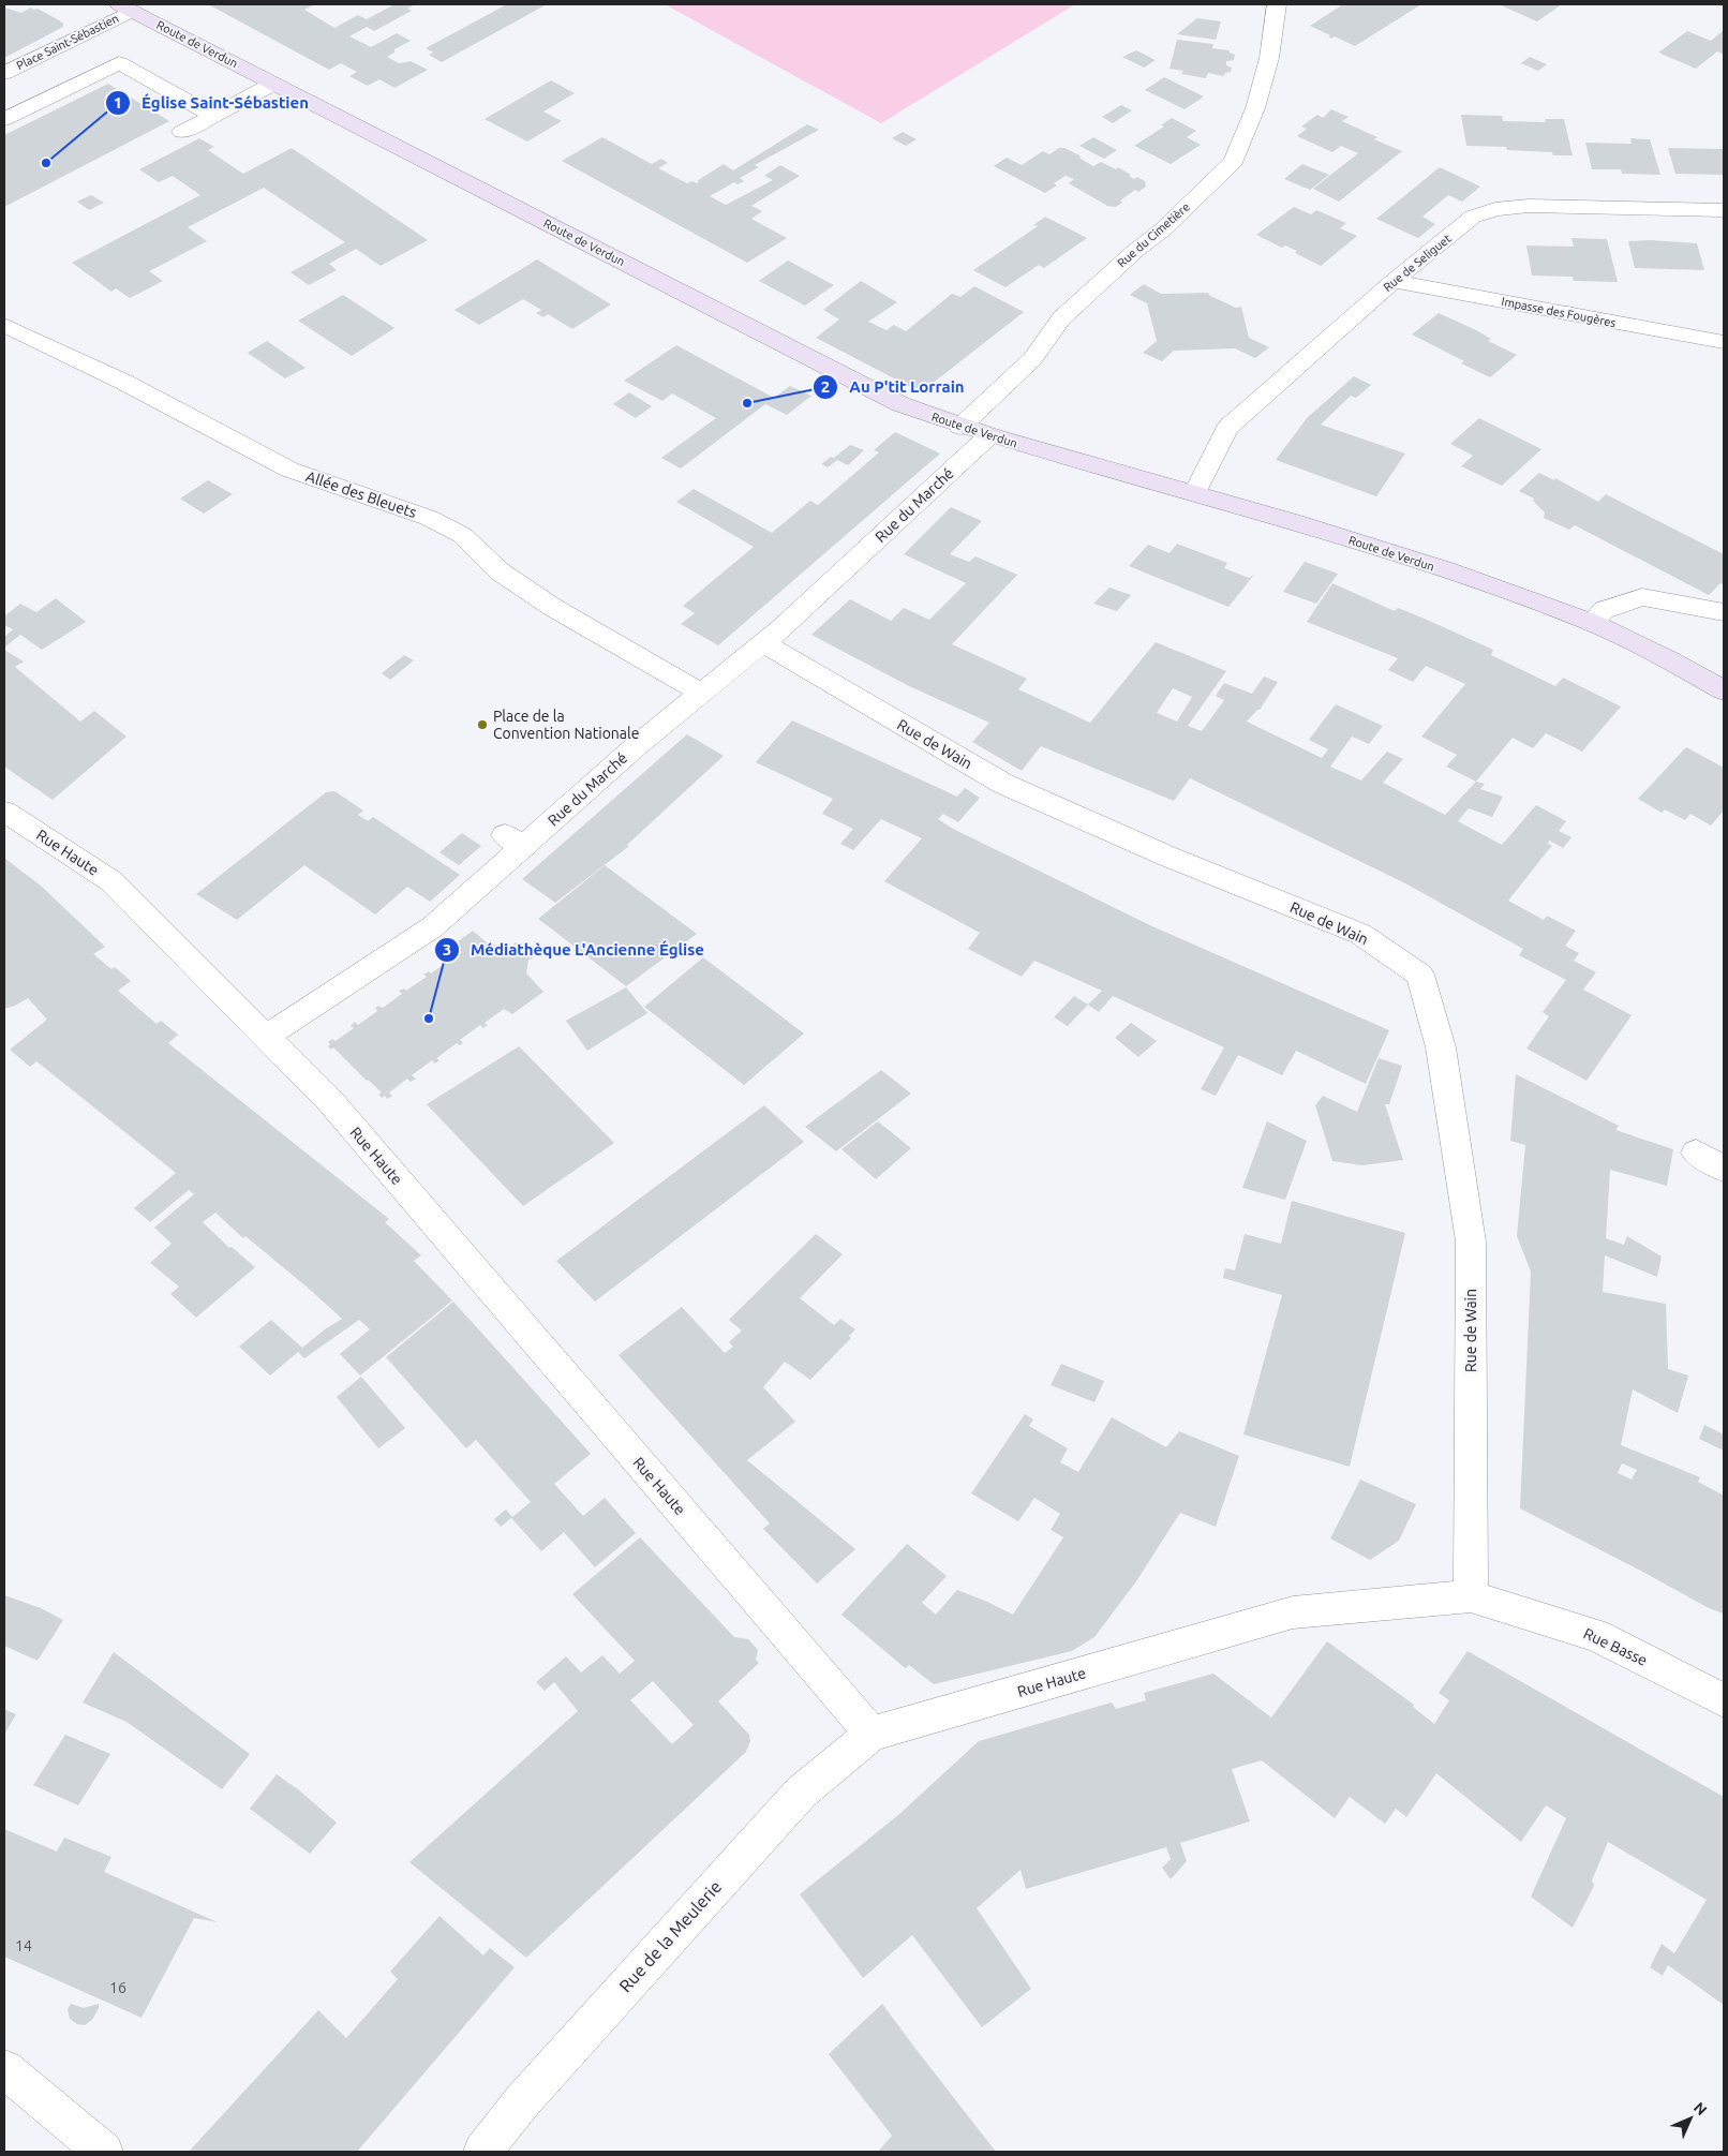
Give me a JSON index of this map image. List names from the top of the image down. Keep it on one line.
{"streets":{"main road":["Route de Verdun"],"street":["Place Saint-Sébastien","Rue du Cimetière","Rue de Seliguet","Impasse des Fougères","Allée des Bleuets","Rue du Marché","Rue de Wain","Rue Haute","Rue Basse","Rue de la Meulerie"]},"crossings":[["Place Saint-Sébastien","Route de Verdun"],["Route de Verdun","Rue du Cimetière"],["Route de Verdun","Rue de Seliguet"],["Route de Verdun","Rue du Marché"],["Rue de Seliguet","Impasse des Fougères"],["Allée des Bleuets","Rue du Marché"],["Rue du Marché","Rue de Wain"],["Rue du Marché","Rue Haute"],["Rue de Wain","Rue Haute"],["Rue de Wain","Rue Basse"],["Rue Haute","Rue Basse"],["Rue Haute","Rue de la Meulerie"]],"places":["Église Saint-Sébastien","Au P'tit Lorrain","Place de la Convention Nationale","Médiathèque L'Ancienne Église"],"house_numbers":["14","16"],"north":"top right"}
